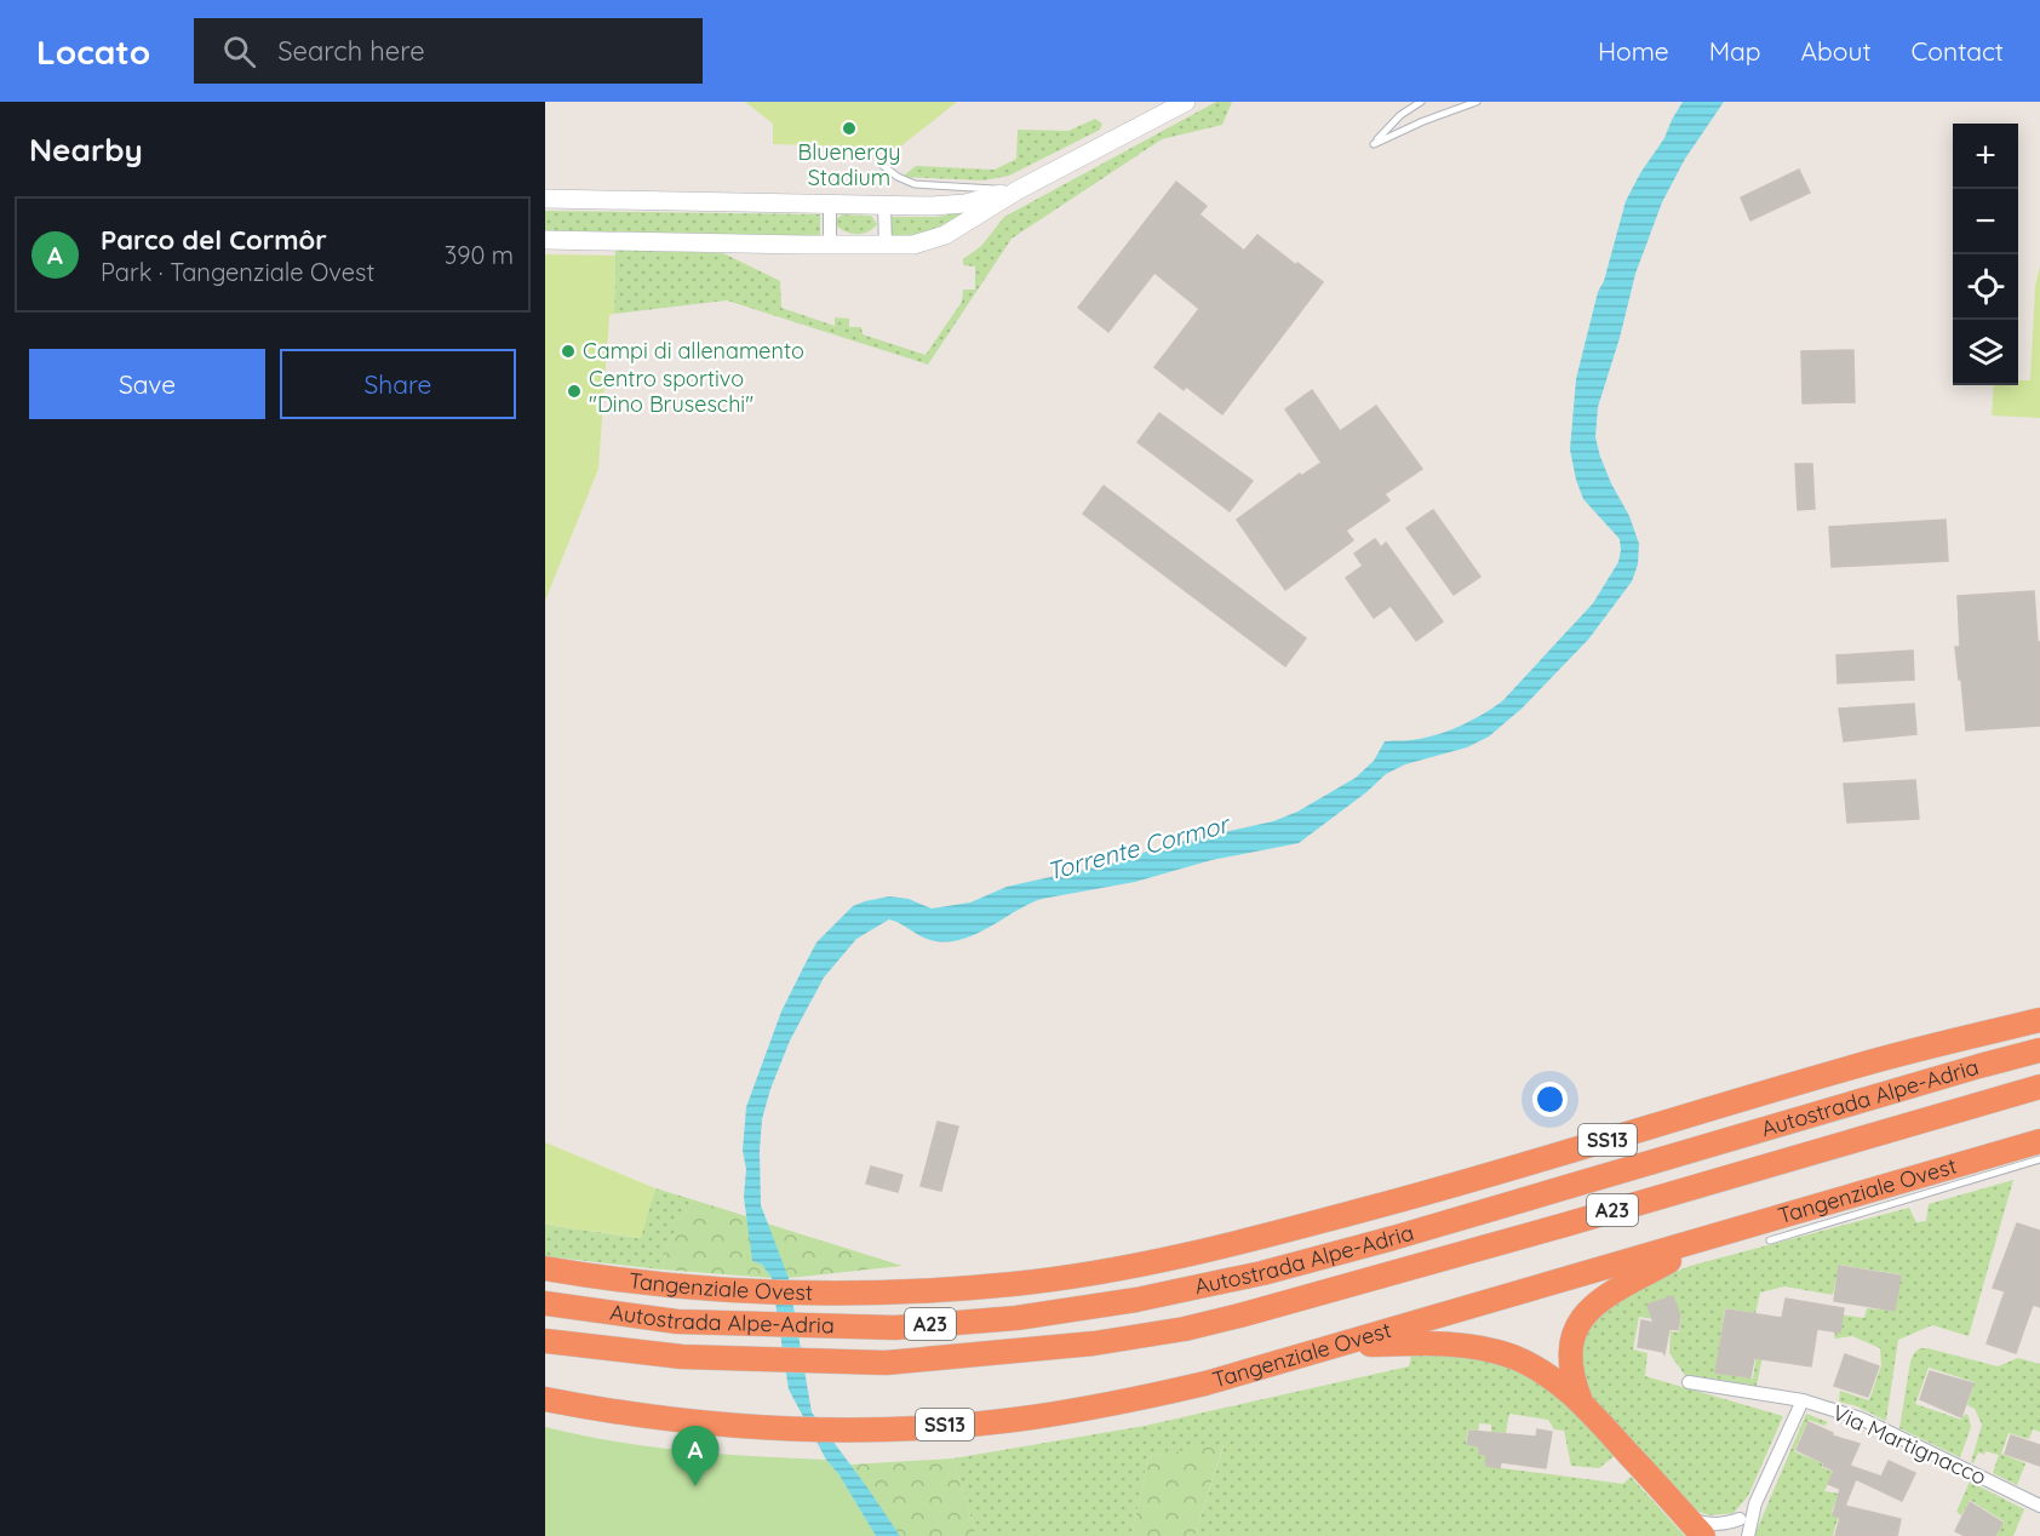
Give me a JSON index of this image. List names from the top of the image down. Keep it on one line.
{"streets":{"highway":["Autostrada Alpe-Adria","SS13","Tangenziale Ovest","A23"],"street":["Via Martignacco"]},"water":["Torrente Cormor"],"places":["Bluenergy Stadium","Campi di allenamento","Centro sportivo \"Dino Bruseschi\""],"page":{"header":"Locato","search":"Search here","nav":["Home","Map","About","Contact"],"heading":"Nearby","map_buttons":["+","−"],"list":[{"mark":"A","name":"Parco del Cormôr","note":"Park · Tangenziale Ovest","value":"390 m"}],"buttons":["Save","Share"],"pins":"A"}}
